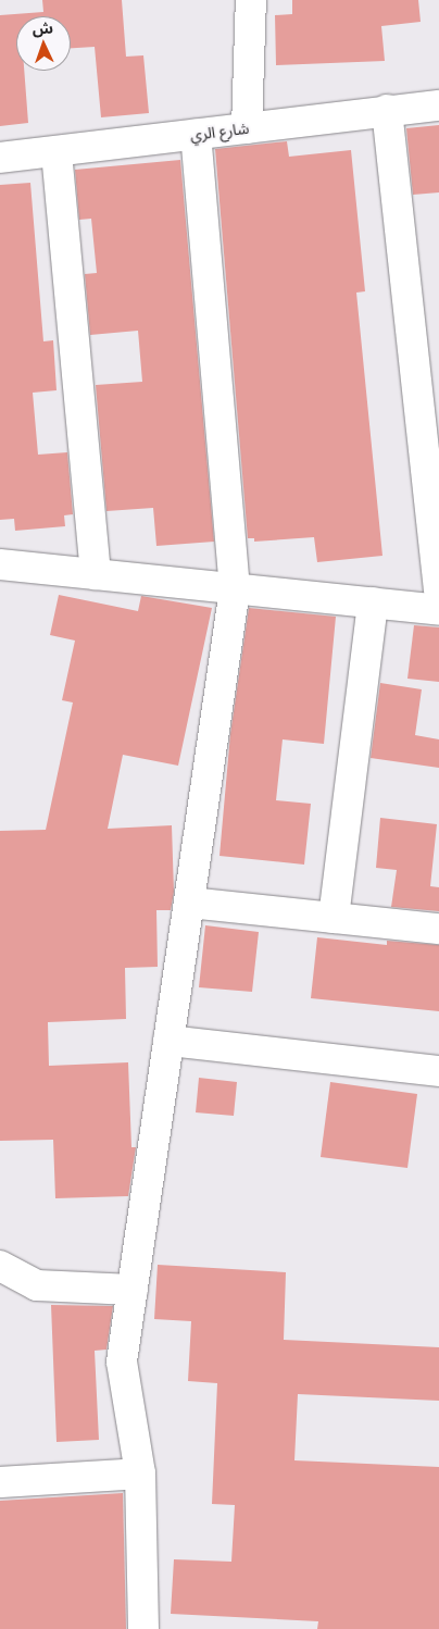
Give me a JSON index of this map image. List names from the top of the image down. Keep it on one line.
{"streets":{"street":["شارع الري"]},"north":"top"}
